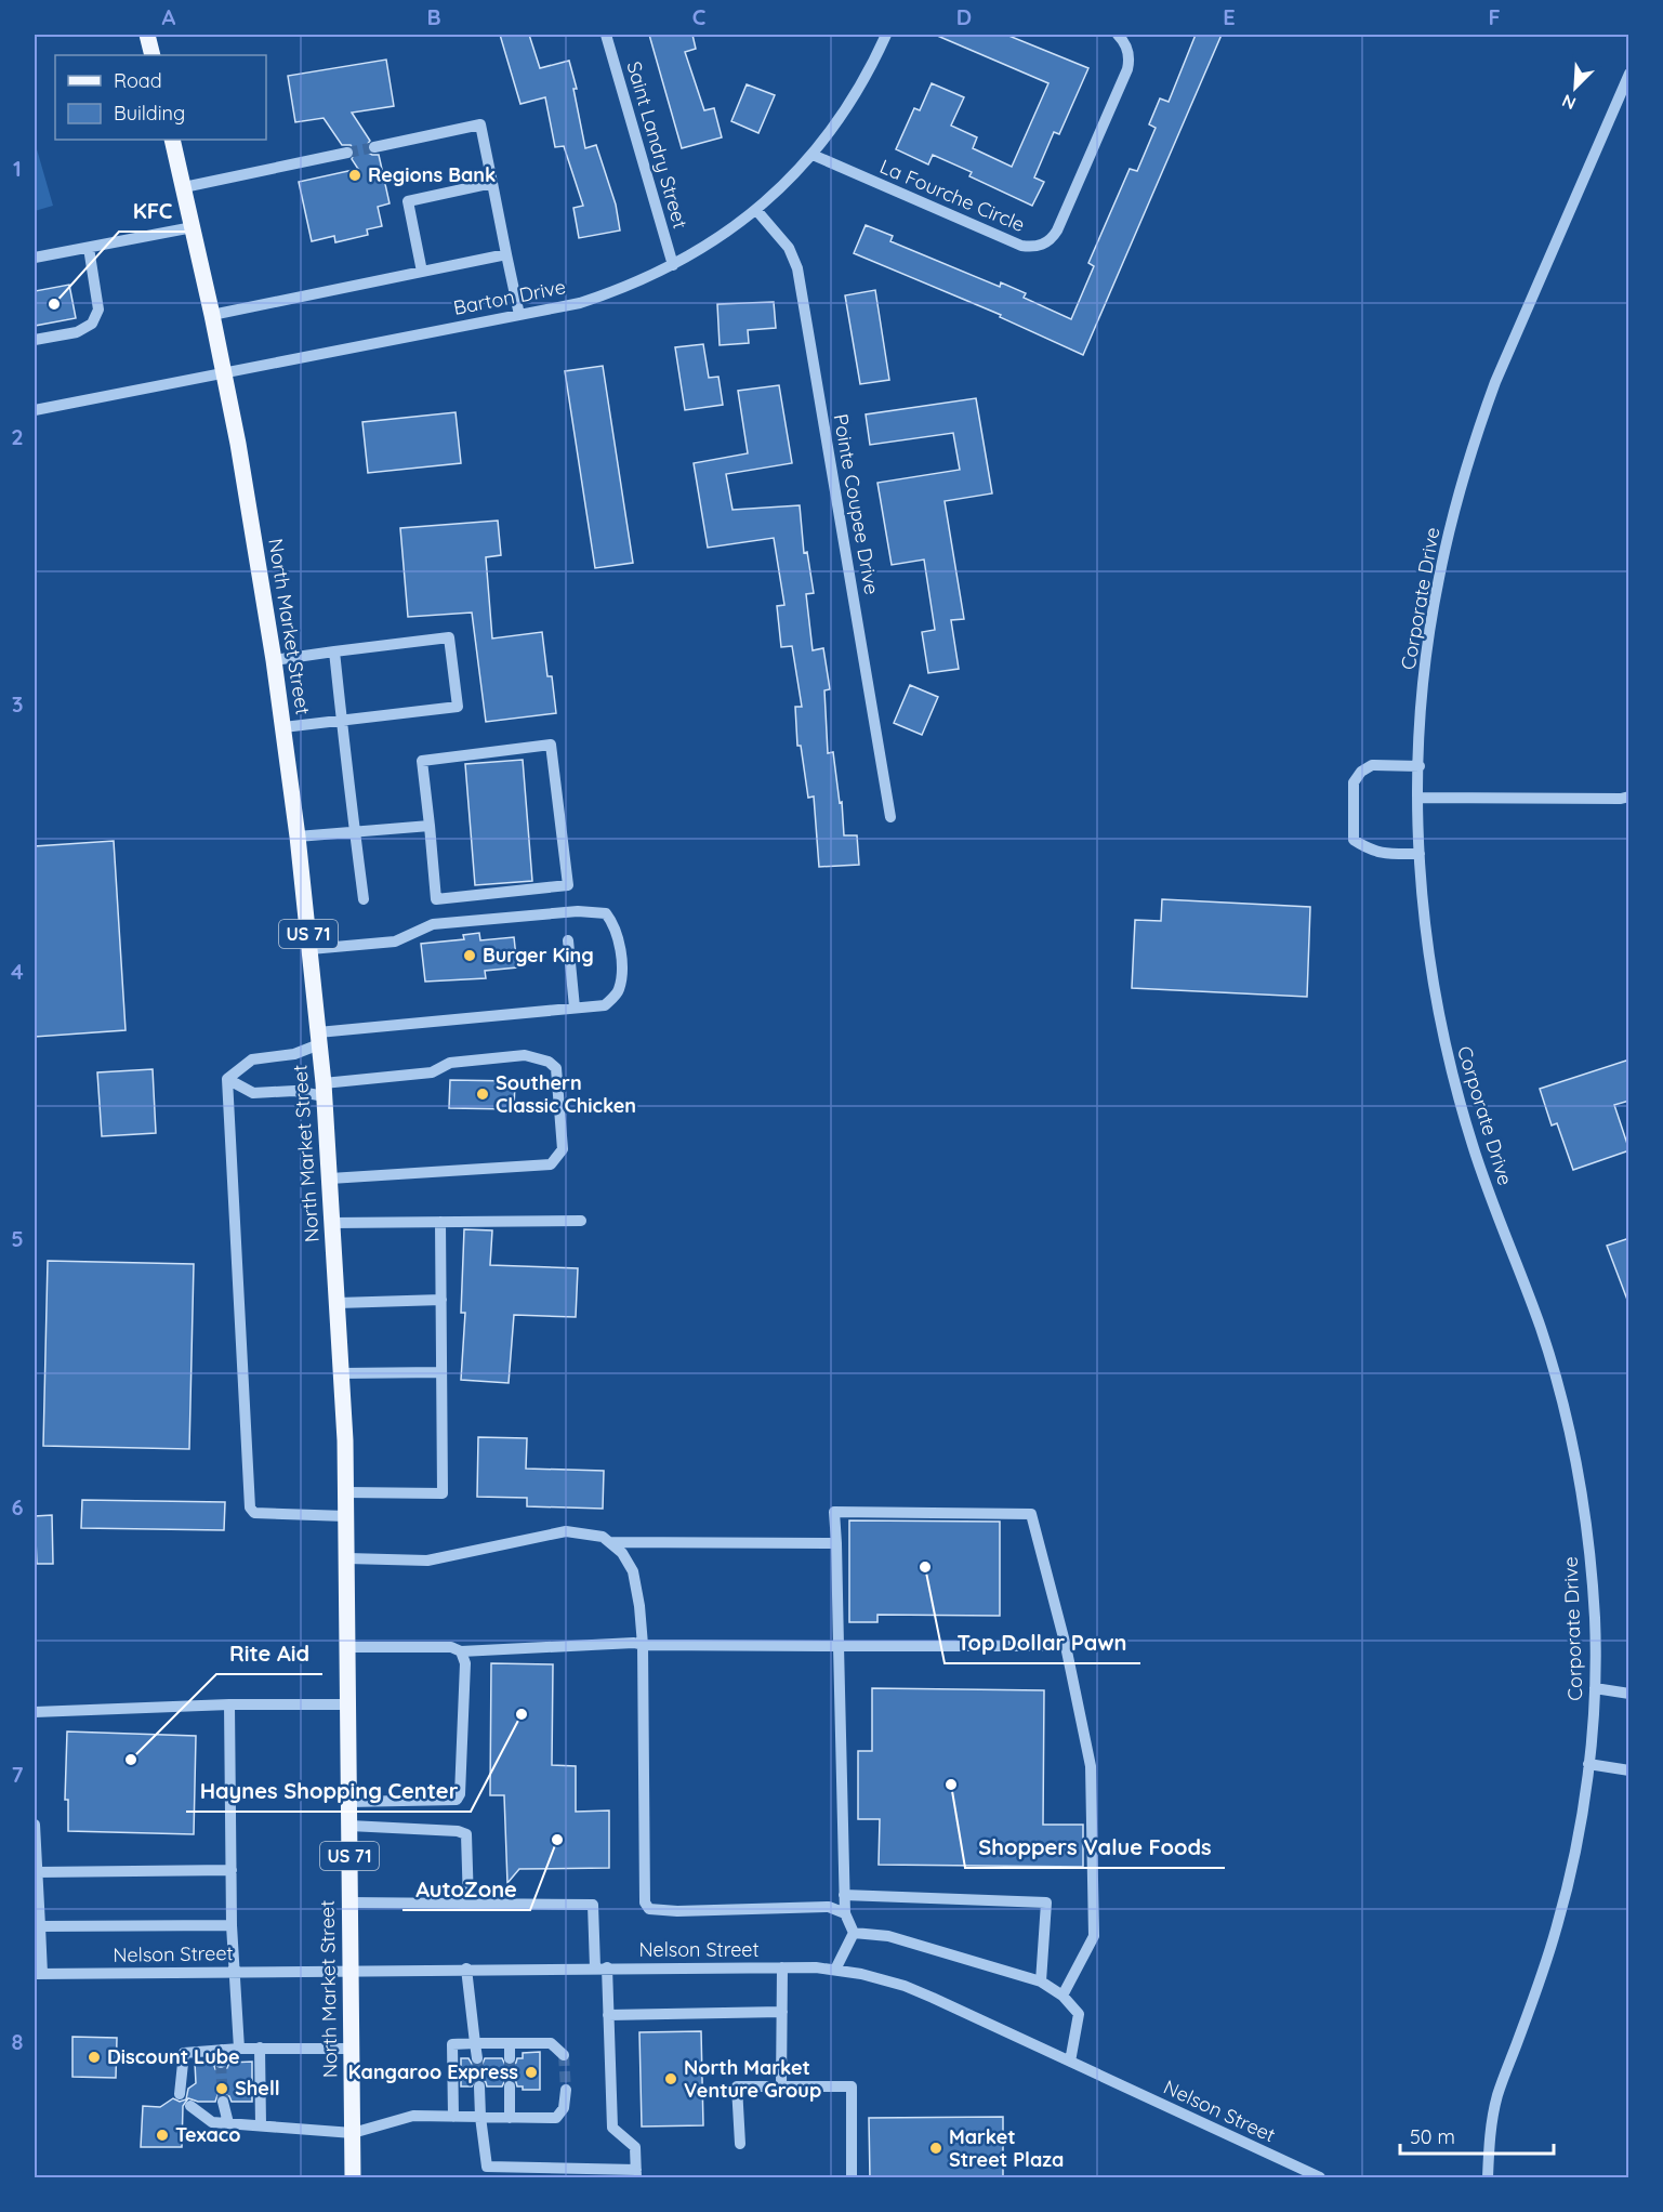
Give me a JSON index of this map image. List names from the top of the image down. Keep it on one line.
{"streets":{"main road":["North Market Street","US 71"],"street":["Saint Landry Street","La Fourche Circle","Barton Drive","Pointe Coupee Drive","Corporate Drive","Nelson Street"]},"crossings":[["Saint Landry Street","Barton Drive"],["La Fourche Circle","Barton Drive"],["Barton Drive","Pointe Coupee Drive"],["Barton Drive","North Market Street"],["North Market Street","Nelson Street"]],"places":["Regions Bank","KFC","Burger King","Southern Classic Chicken","Top Dollar Pawn","Haynes Shopping Center","Rite Aid","Shoppers Value Foods","AutoZone","Discount Lube","Kangaroo Express","North Market Venture Group","Shell","Texaco","Market Street Plaza"],"legend":["Road","Building"],"scale_bar":"50 m","north":"bottom left","grid":{"columns":["A","B","C","D","E","F"],"rows":["1","2","3","4","5","6","7","8"]}}
